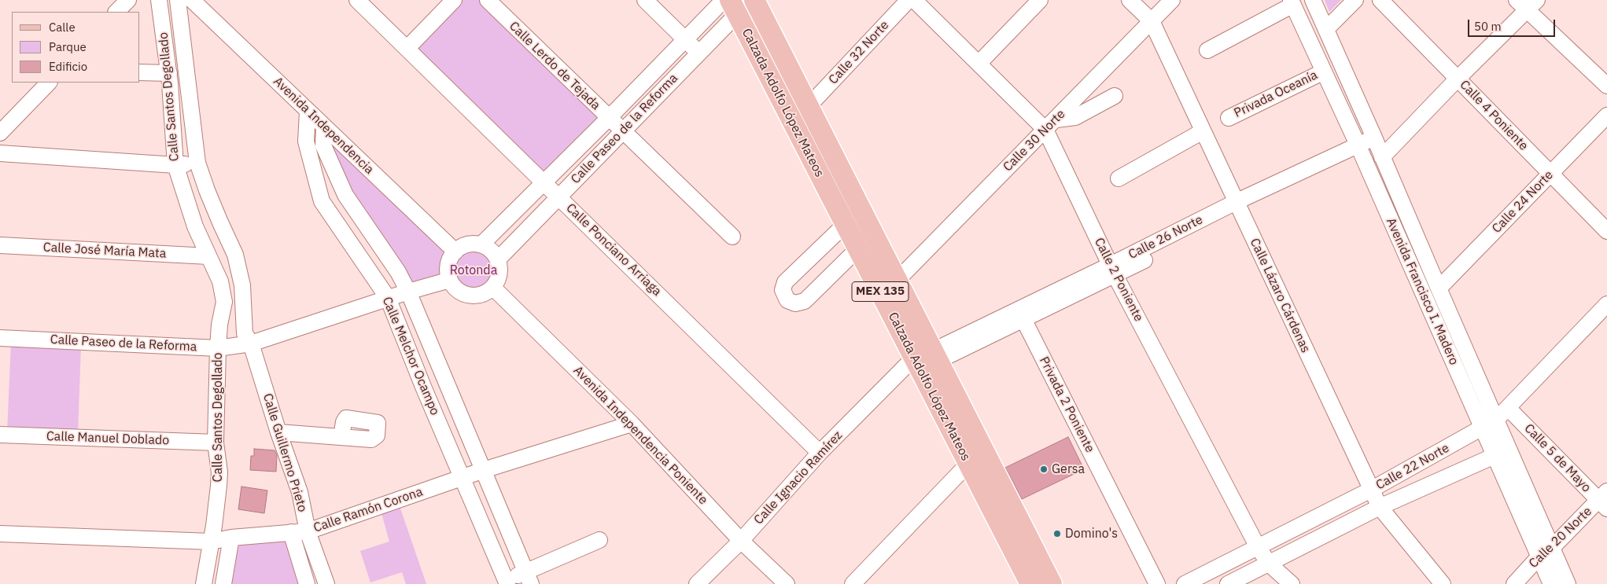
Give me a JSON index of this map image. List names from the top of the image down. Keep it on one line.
{"streets":{"main road":["Calzada Adolfo López Mateos","MEX 135"],"street":["Calle 32 Norte","Calle Lerdo de Tejada","Privada Oceanía","Calle Santos Degollado","Calle 4 Poniente","Avenida Independencia","Calle Paseo de la Reforma","Calle 30 Norte","Calle 24 Norte","Calle 26 Norte","Calle Ponciano Arriaga","Calle José María Mata","Calle 2 Poniente","Avenida Francisco I. Madero","Calle Lázaro Cárdenas","Calle Melchor Ocampo","Privada 2 Poniente","Avenida Independencia Poniente","Calle Manuel Doblado","Calle Guillermo Prieto","Calle 5 de Mayo","Calle 22 Norte","Calle Ignacio Ramírez","Calle Ramón Corona","Calle 20 Norte"]},"crossings":[["Calle 32 Norte","Calzada Adolfo López Mateos"],["Calle Lerdo de Tejada","Calle Paseo de la Reforma"],["Privada Oceanía","Avenida Francisco I. Madero"],["Calle Santos Degollado","Calle Paseo de la Reforma"],["Calle Santos Degollado","Calle José María Mata"],["Calle Santos Degollado","Calle Manuel Doblado"],["Calle Santos Degollado","Calle Guillermo Prieto"],["Calle Santos Degollado","Calle Ramón Corona"],["Calzada Adolfo López Mateos","Calle Paseo de la Reforma"],["Calzada Adolfo López Mateos","Calle 30 Norte"],["Calzada Adolfo López Mateos","Calle 26 Norte"],["Calzada Adolfo López Mateos","Calle Ignacio Ramírez"],["Calle 4 Poniente","Calle 24 Norte"],["Calle 4 Poniente","Calle 26 Norte"],["Avenida Independencia","Calle Paseo de la Reforma"],["Avenida Independencia","Calle Melchor Ocampo"],["Avenida Independencia","Avenida Independencia Poniente"],["Calle Paseo de la Reforma","Calle Ponciano Arriaga"],["Calle Paseo de la Reforma","Calle Melchor Ocampo"],["Calle Paseo de la Reforma","Avenida Independencia Poniente"],["Calle Paseo de la Reforma","Calle Guillermo Prieto"],["Calle 30 Norte","Calle 2 Poniente"],["Calle 30 Norte","Calle Lázaro Cárdenas"],["Calle 24 Norte","Avenida Francisco I. Madero"],["Calle 26 Norte","Calle 2 Poniente"],["Calle 26 Norte","Avenida Francisco I. Madero"],["Calle 26 Norte","Calle Lázaro Cárdenas"],["Calle 26 Norte","Privada 2 Poniente"],["Calle 26 Norte","Calle Ignacio Ramírez"],["Calle Ponciano Arriaga","Calle Ignacio Ramírez"],["Calle 2 Poniente","Calle 22 Norte"],["Avenida Francisco I. Madero","Calle 22 Norte"],["Avenida Francisco I. Madero","Calle 20 Norte"],["Calle Lázaro Cárdenas","Calle 22 Norte"],["Calle Melchor Ocampo","Calle Ramón Corona"],["Avenida Independencia Poniente","Calle Ignacio Ramírez"],["Avenida Independencia Poniente","Calle Ramón Corona"],["Calle Guillermo Prieto","Calle Ramón Corona"],["Calle 5 de Mayo","Calle 22 Norte"],["Calle 5 de Mayo","Calle 20 Norte"]],"parks":["Rotonda"],"places":["Gersa","Domino's"],"legend":["Calle","Parque","Edificio"],"scale_bar":"50 m"}
